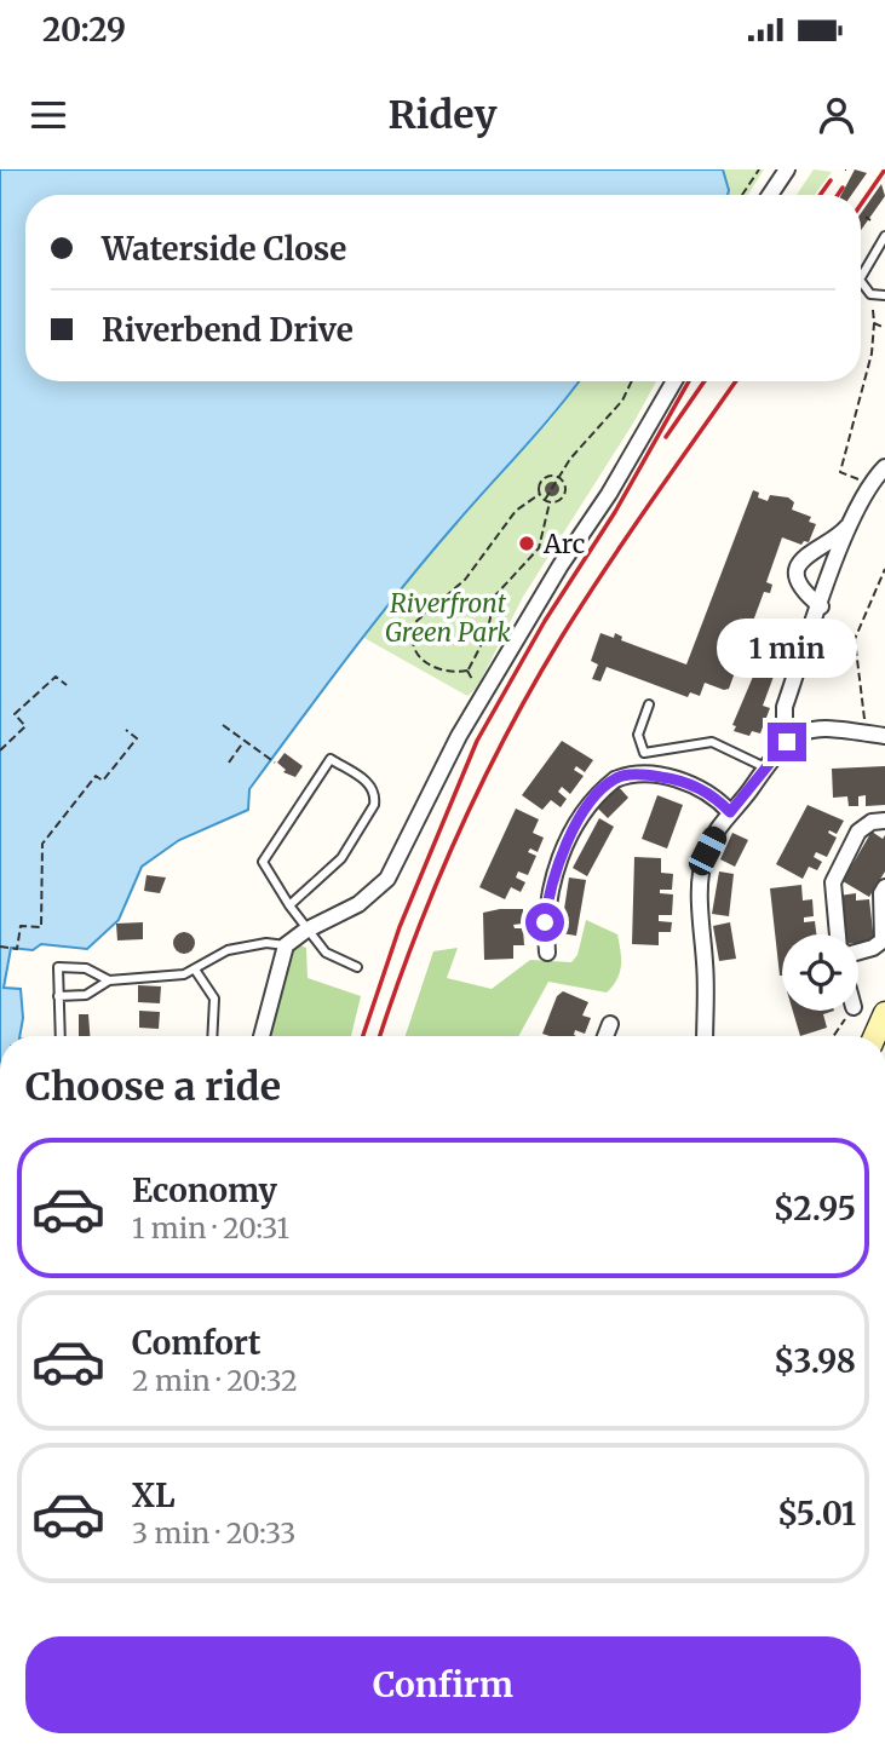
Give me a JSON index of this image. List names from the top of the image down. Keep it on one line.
{"parks":["Riverfront Green Park"],"places":["Arc"],"page":{"status":"20:29","header":"Ridey","banner":["Waterside Close","Riverbend Drive"],"bubble":"1 min","heading":"Choose a ride","list":[{"name":"Economy","note":"1 min · 20:31","value":"$2.95"},{"name":"Comfort","note":"2 min · 20:32","value":"$3.98"},{"name":"XL","note":"3 min · 20:33","value":"$5.01"}],"buttons":"Confirm"}}
